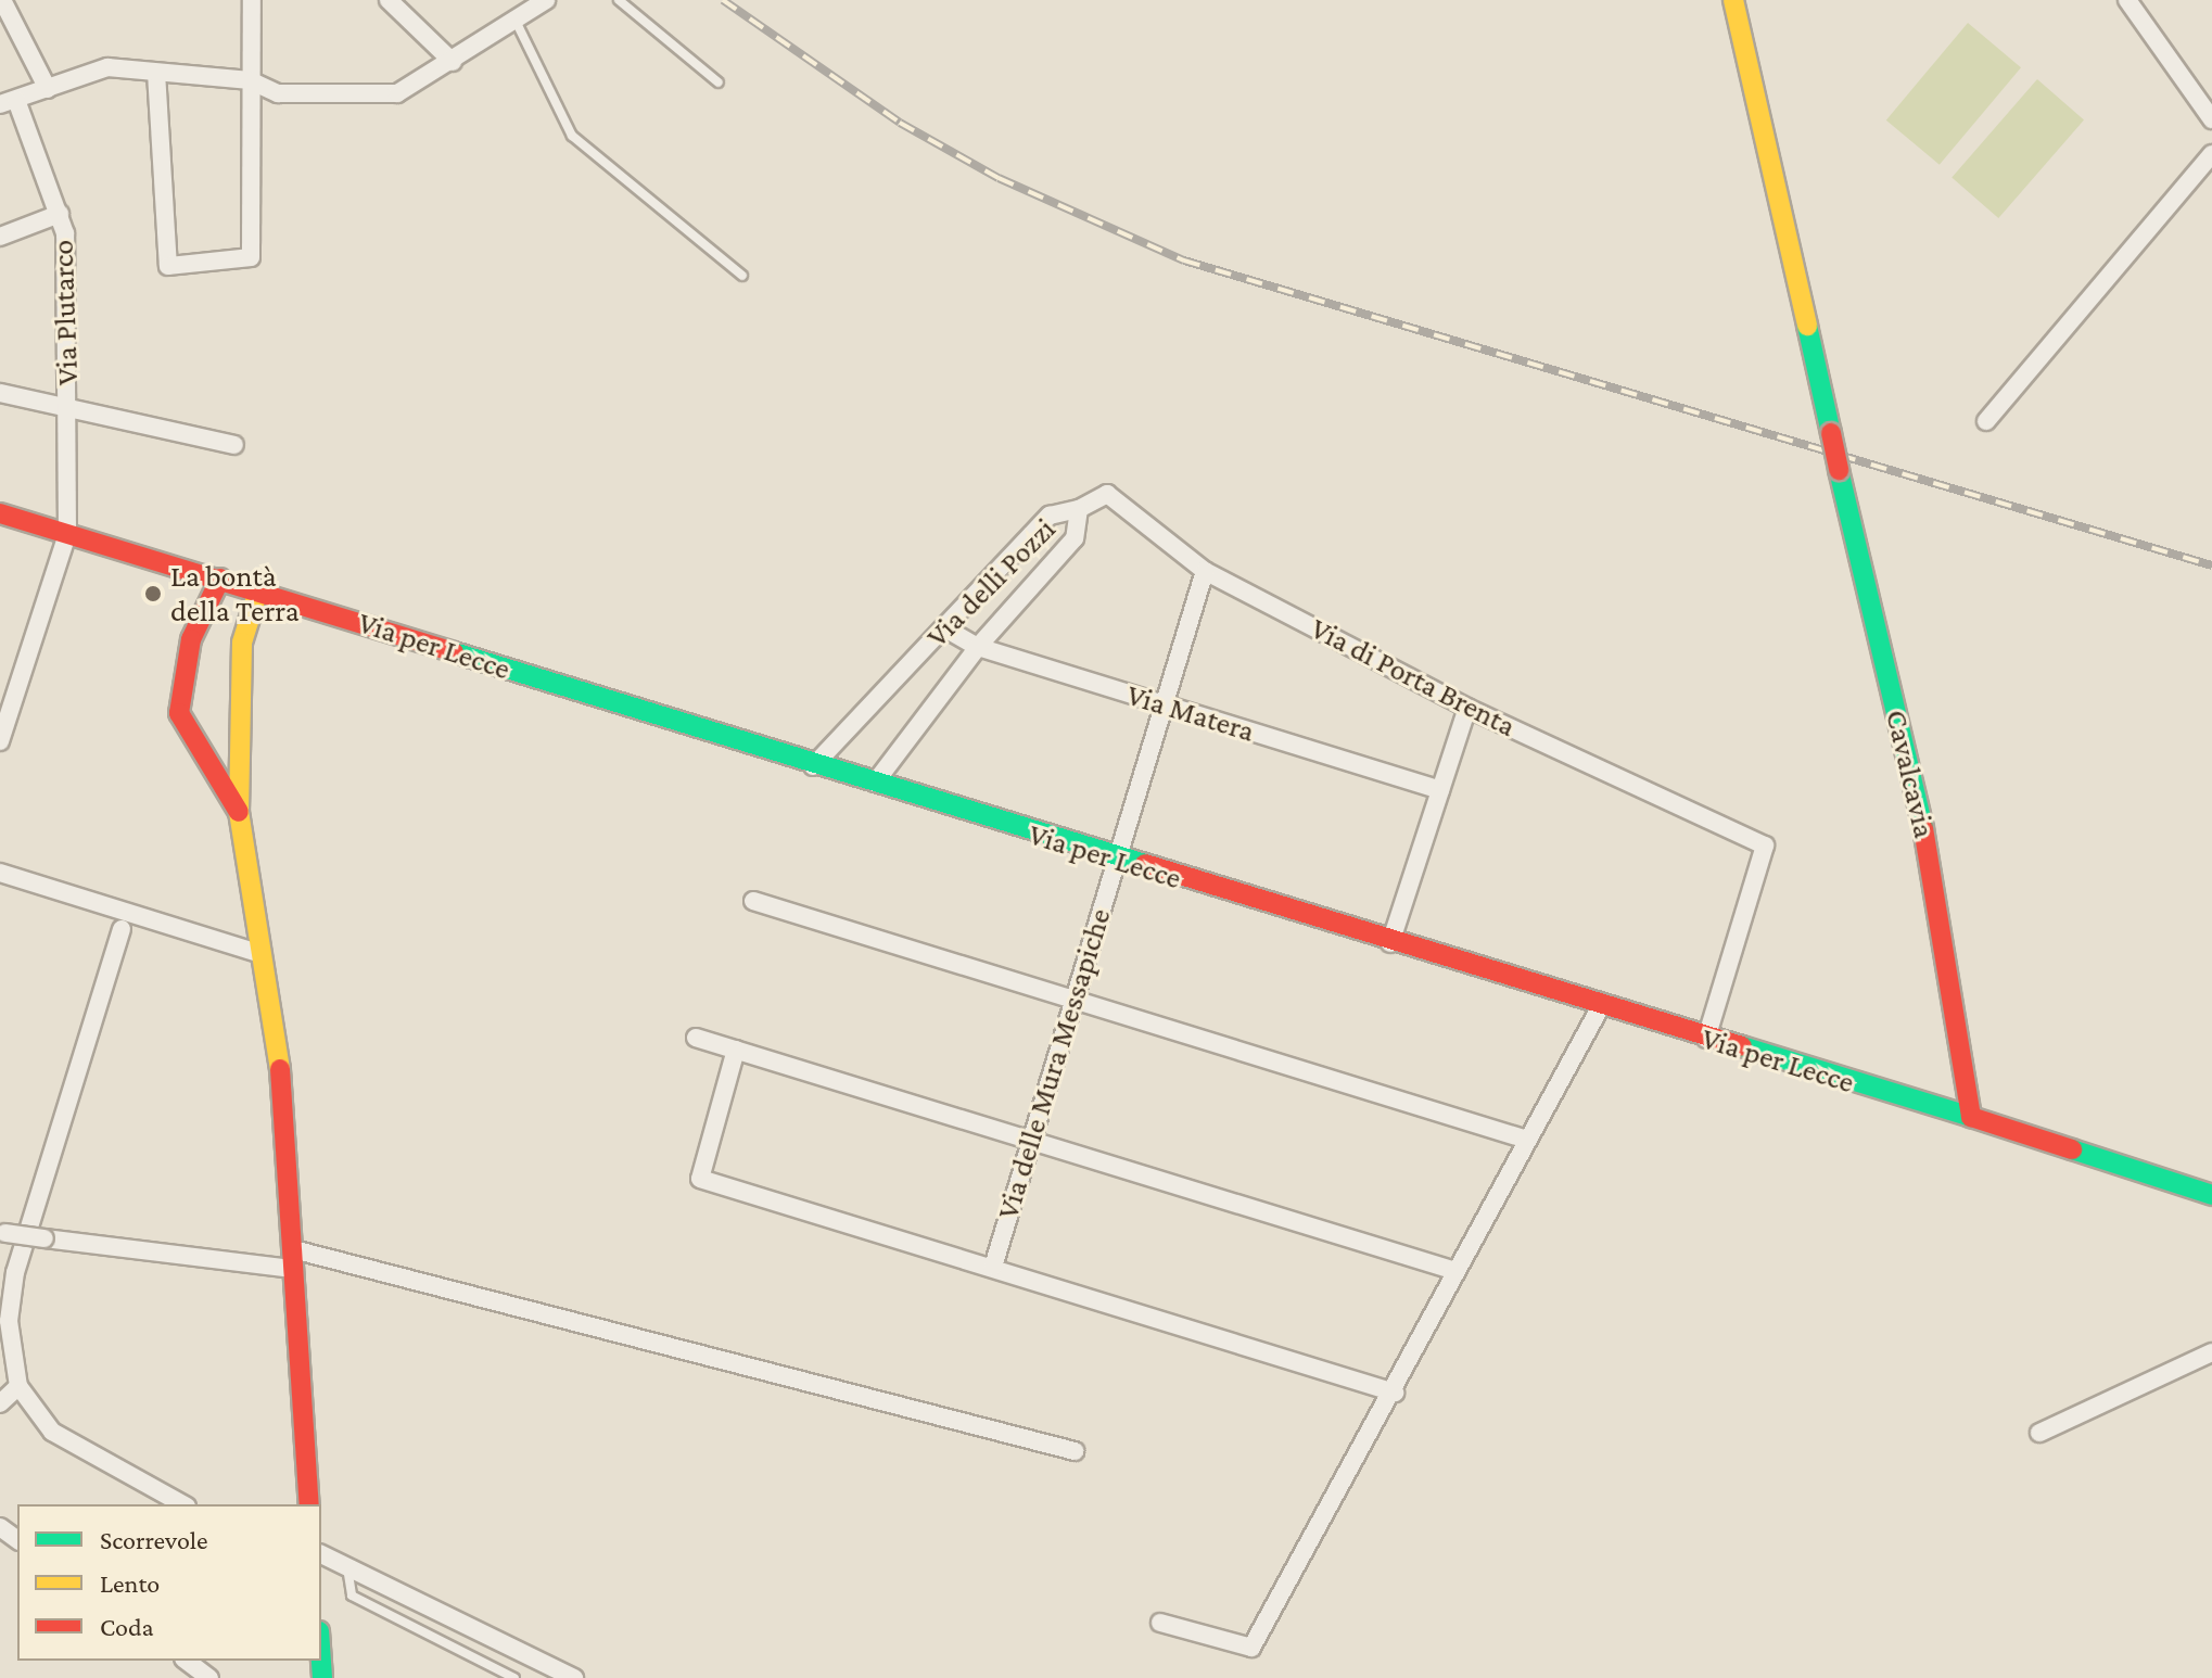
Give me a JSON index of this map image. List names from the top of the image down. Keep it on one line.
{"streets":{"street":["Via Plutarco","Via delli Pozzi","Via per Lecce","Via di Porta Brenta","Via Matera","Cavalcavia","Via delle Mura Messapiche"]},"crossings":[["Via Plutarco","Via per Lecce"],["Via delli Pozzi","Via per Lecce"],["Via delli Pozzi","Via di Porta Brenta"],["Via delli Pozzi","Via Matera"],["Via per Lecce","Via di Porta Brenta"],["Via per Lecce","Cavalcavia"],["Via per Lecce","Via delle Mura Messapiche"],["Via di Porta Brenta","Via delle Mura Messapiche"],["Via Matera","Via delle Mura Messapiche"]],"places":["La bontà della Terra"],"legend":["Scorrevole","Lento","Coda"]}
